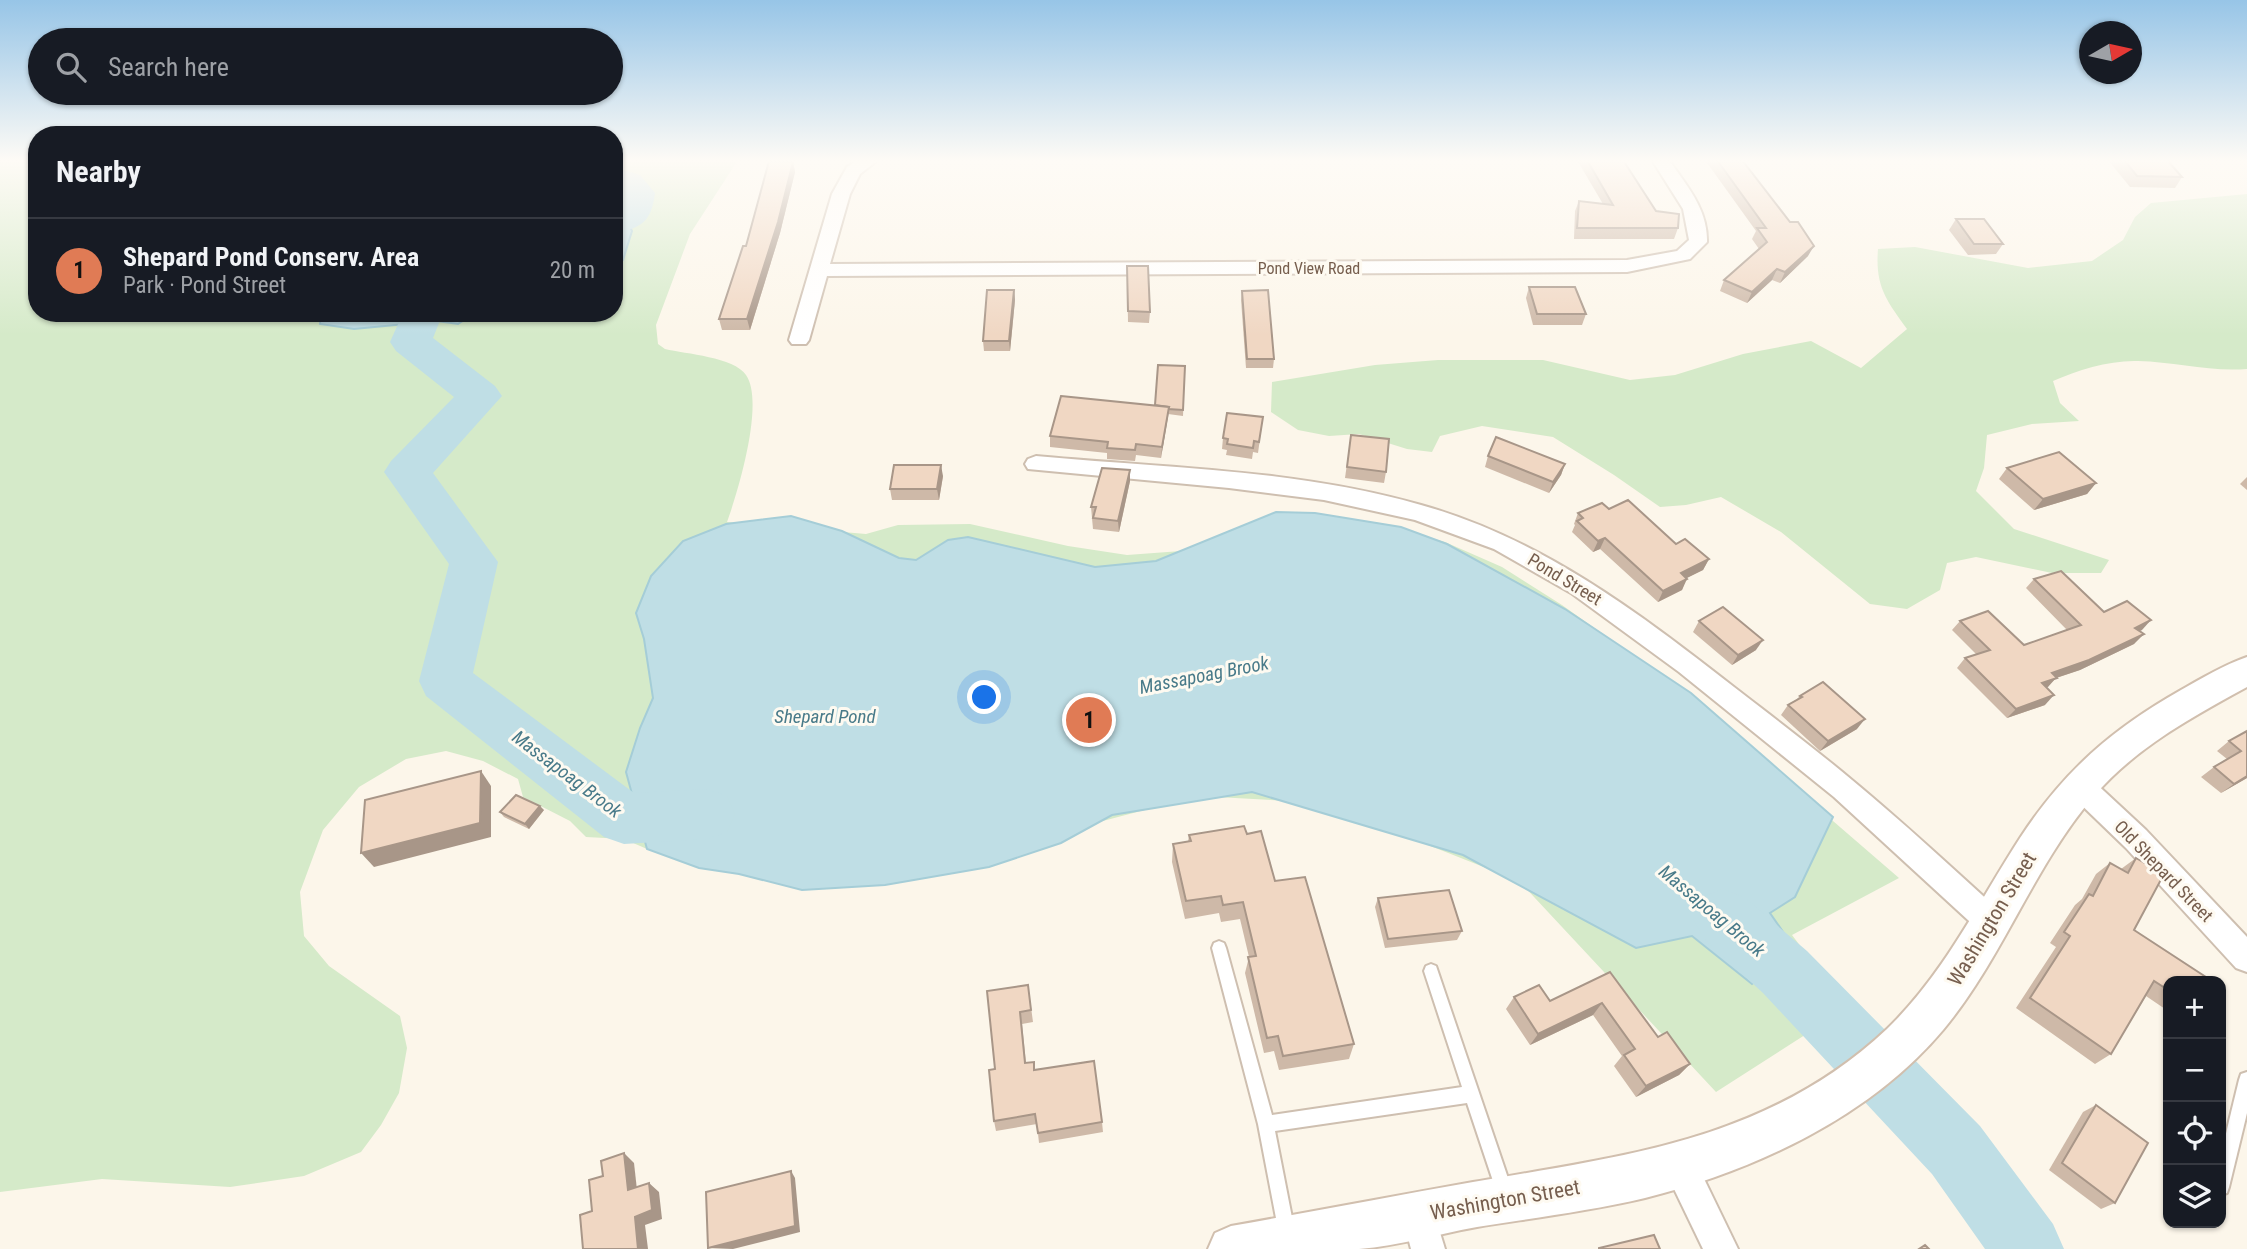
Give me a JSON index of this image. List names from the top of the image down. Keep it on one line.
{"streets":{"main road":["Washington Street"],"street":["Pond View Road","Pond Street","Old Shepard Street"]},"crossings":[["Pond Street","Washington Street"],["Old Shepard Street","Washington Street"]],"water":["Massapoag Brook","Shepard Pond"],"north":"right","page":{"search":"Search here","heading":"Nearby","list":[{"mark":"1","name":"Shepard Pond Conserv. Area","note":"Park · Pond Street","value":"20 m"}],"pins":"1","map_buttons":["+","−"]}}
